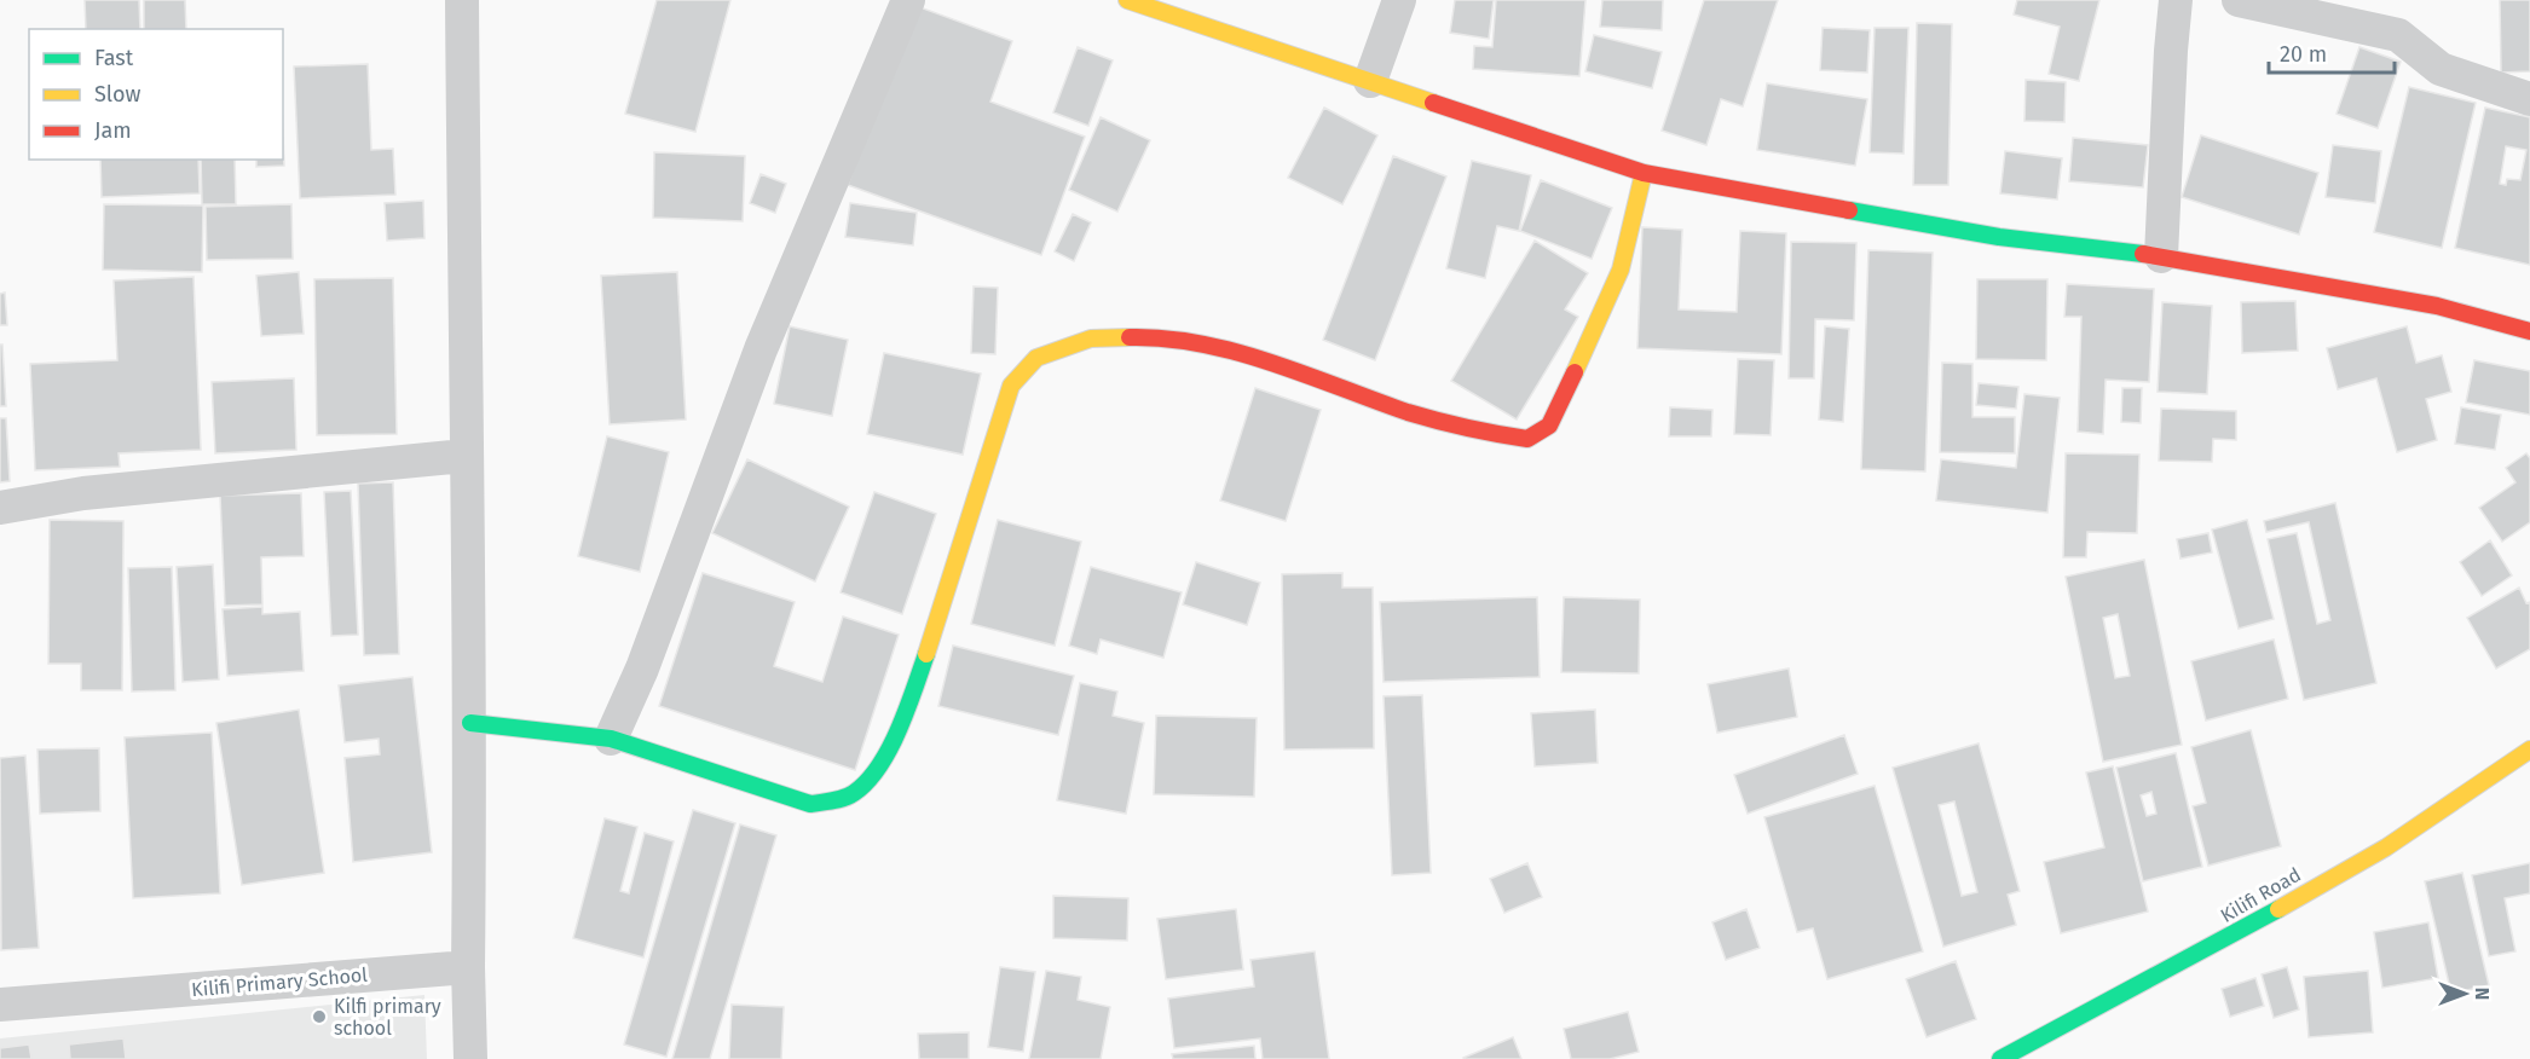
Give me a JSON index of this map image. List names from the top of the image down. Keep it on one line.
{"streets":{"street":["Kilifi Road","Kilifi Primary School"]},"places":["Kilfi primary school"],"legend":["Fast","Slow","Jam"],"scale_bar":"20 m","north":"right"}
